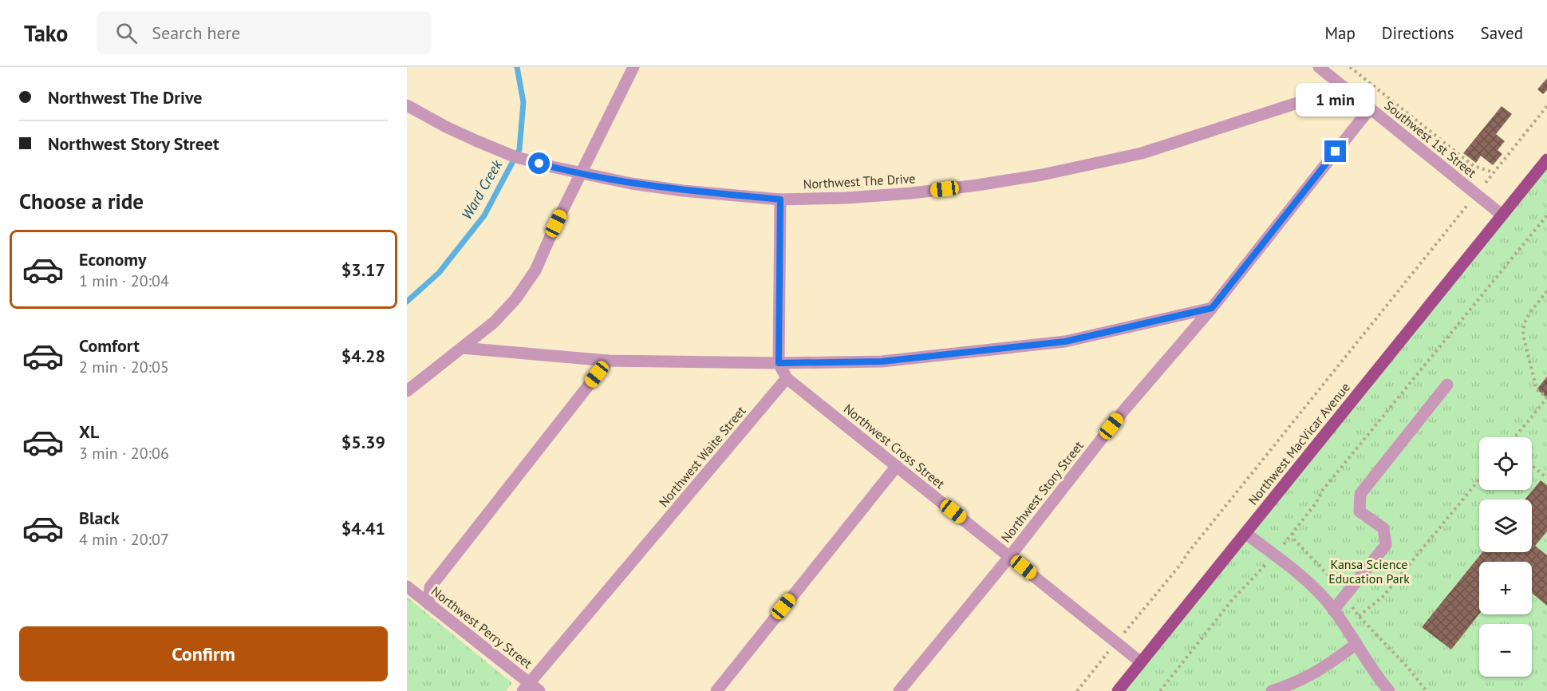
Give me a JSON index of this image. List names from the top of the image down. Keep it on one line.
{"streets":{"main road":["Northwest MacVicar Avenue"],"street":["Southwest 1st Street","Northwest The Drive","Northwest Cross Street","Northwest Waite Street","Northwest Story Street","Northwest Perry Street"]},"crossings":[["Southwest 1st Street","Northwest The Drive"],["Southwest 1st Street","Northwest MacVicar Avenue"],["Southwest 1st Street","Northwest Story Street"],["Northwest MacVicar Avenue","Northwest Cross Street"],["Northwest Cross Street","Northwest Waite Street"],["Northwest Cross Street","Northwest Story Street"],["Northwest Waite Street","Northwest Perry Street"]],"water":["Ward Creek"],"parks":["Kansa Science Education Park"],"page":{"header":"Tako","search":"Search here","nav":["Map","Directions","Saved"],"banner":["Northwest The Drive","Northwest Story Street"],"bubble":"1 min","heading":"Choose a ride","list":[{"name":"Economy","note":"1 min · 20:04","value":"$3.17"},{"name":"Comfort","note":"2 min · 20:05","value":"$4.28"},{"name":"XL","note":"3 min · 20:06","value":"$5.39"},{"name":"Black","note":"4 min · 20:07","value":"$4.41"}],"map_buttons":["+","−"],"buttons":"Confirm"}}
